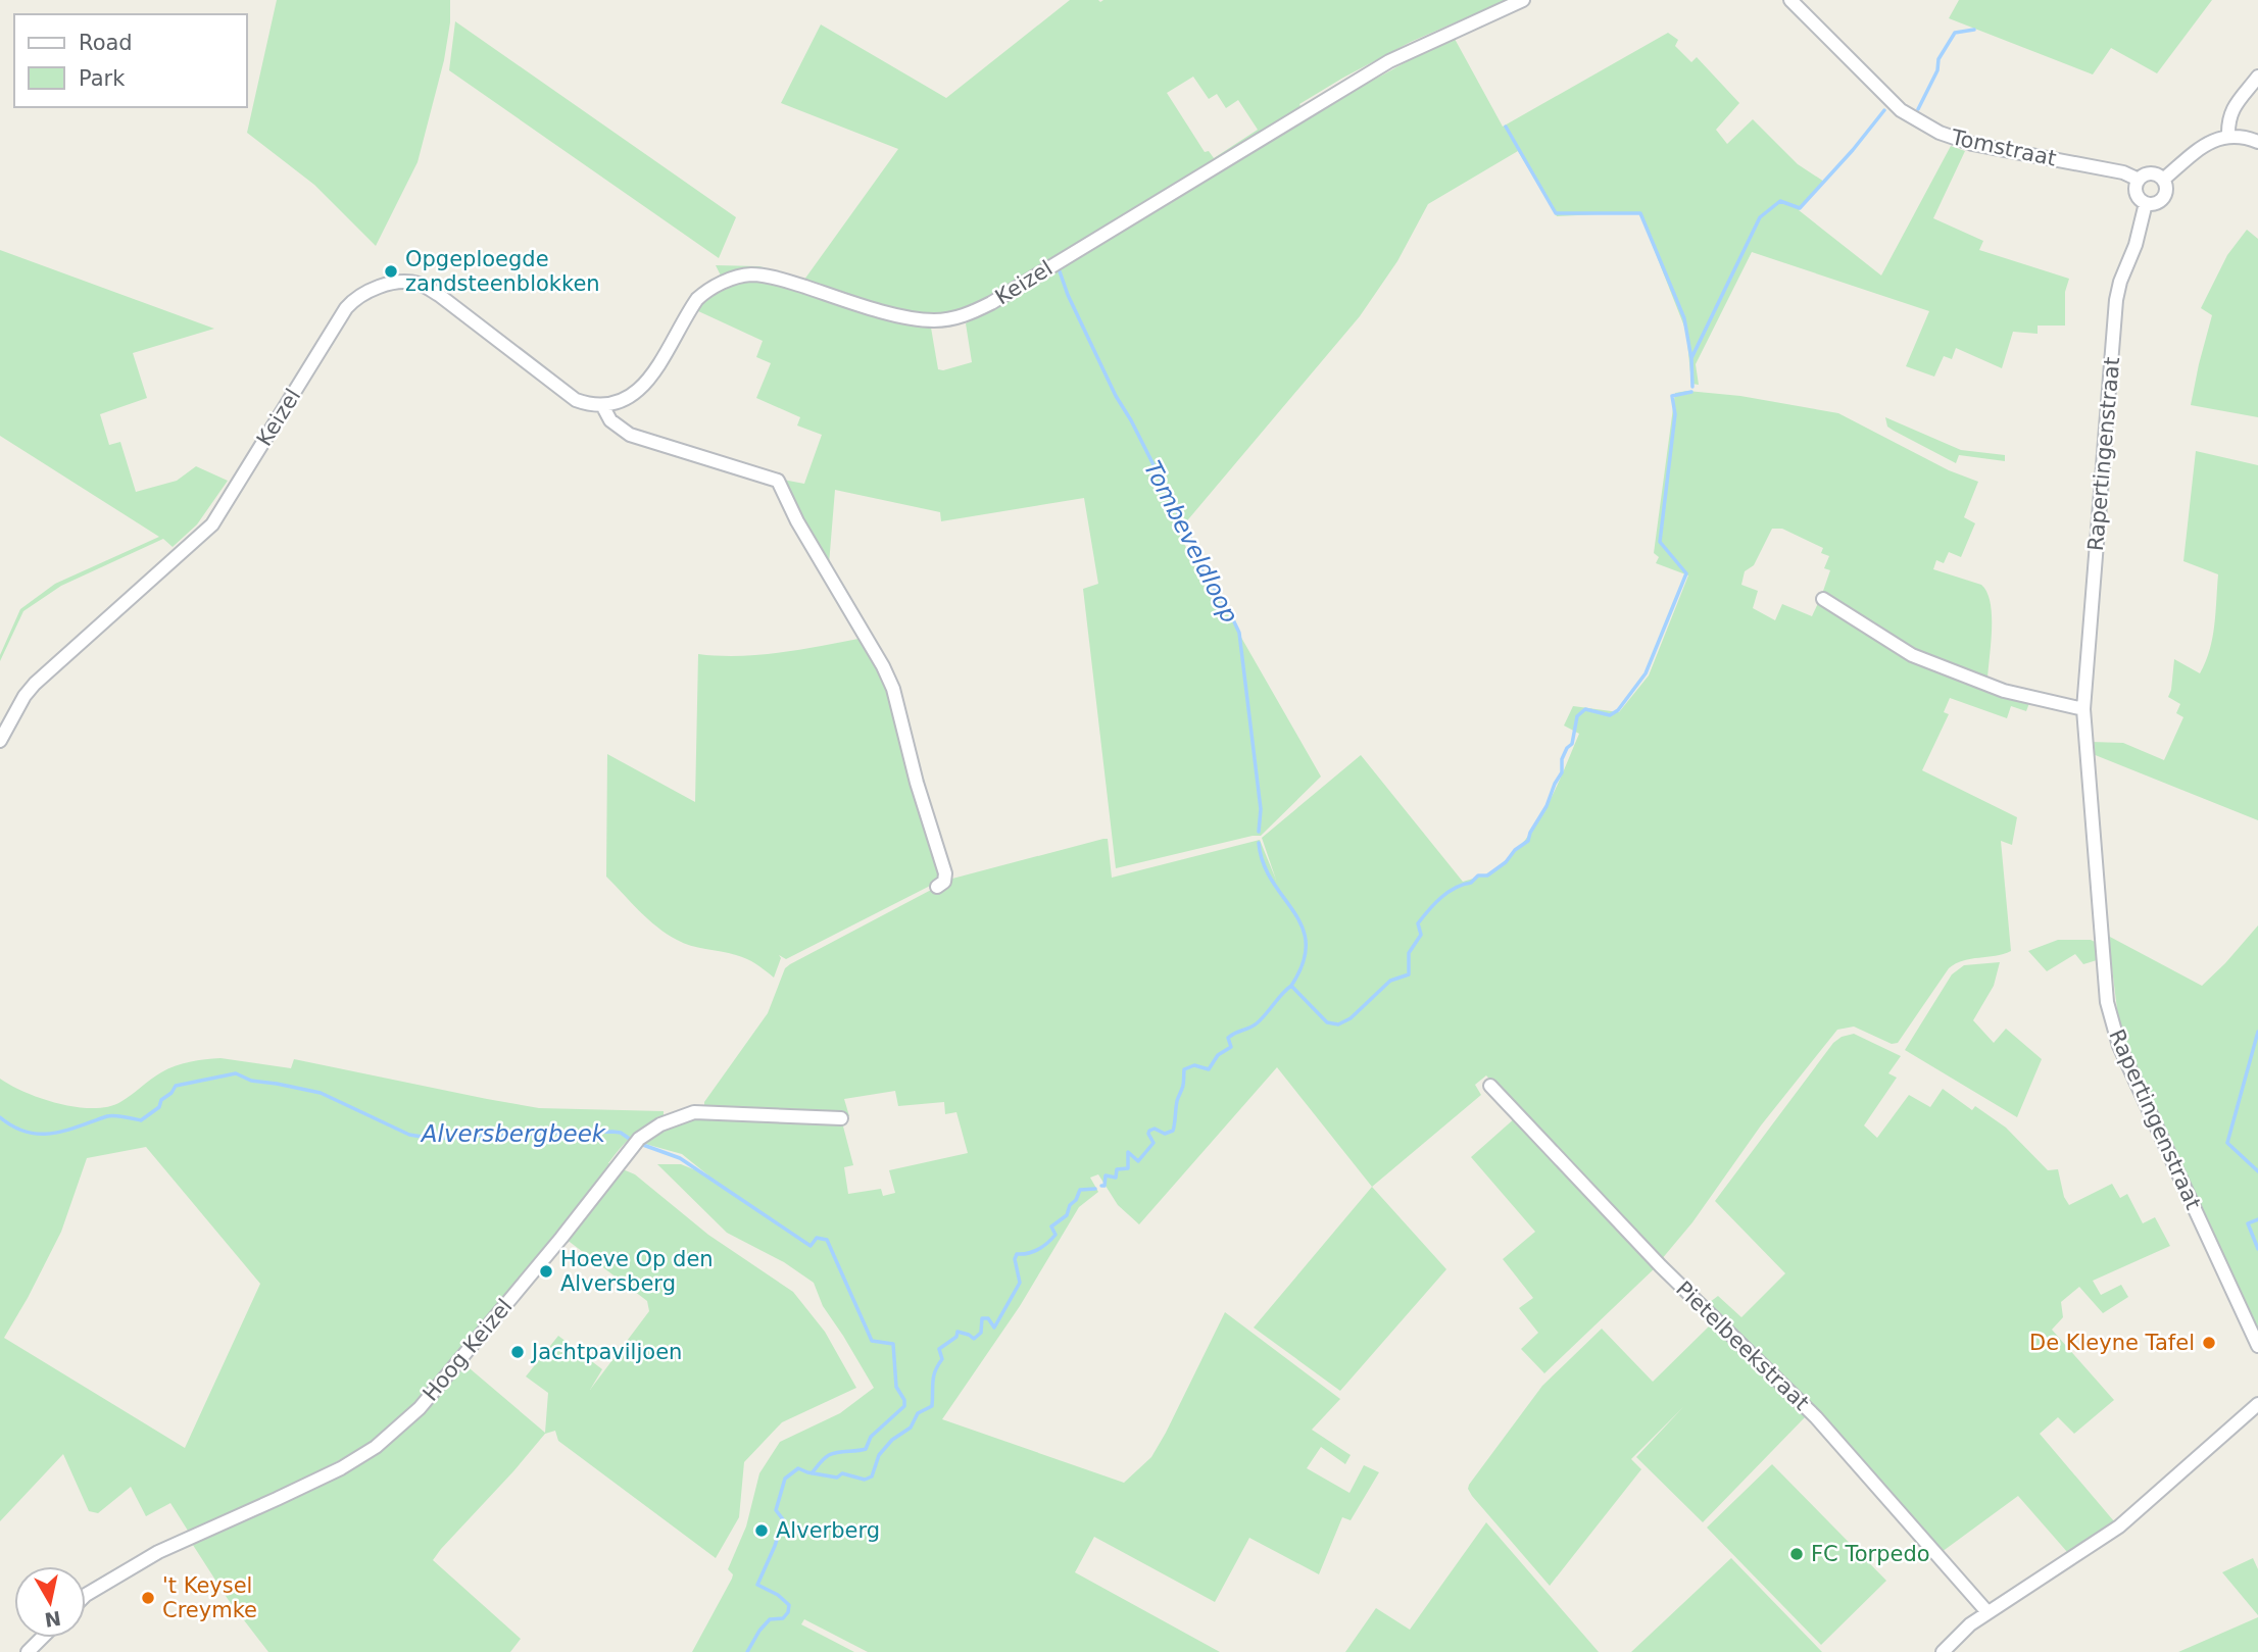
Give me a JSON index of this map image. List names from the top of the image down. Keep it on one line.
{"streets":{"street":["Tomstraat","Keizel","Rapertingenstraat","Pietelbeekstraat","Hoog Keizel"]},"crossings":[["Tomstraat","Rapertingenstraat"]],"water":["Tombeveldloop","Alversbergbeek"],"places":["Opgeploegde zandsteenblokken","Hoeve Op den Alversberg","De Kleyne Tafel","Jachtpaviljoen","Alverberg","FC Torpedo","'t Keysel Creymke"],"legend":["Road","Park"],"north":"bottom"}
